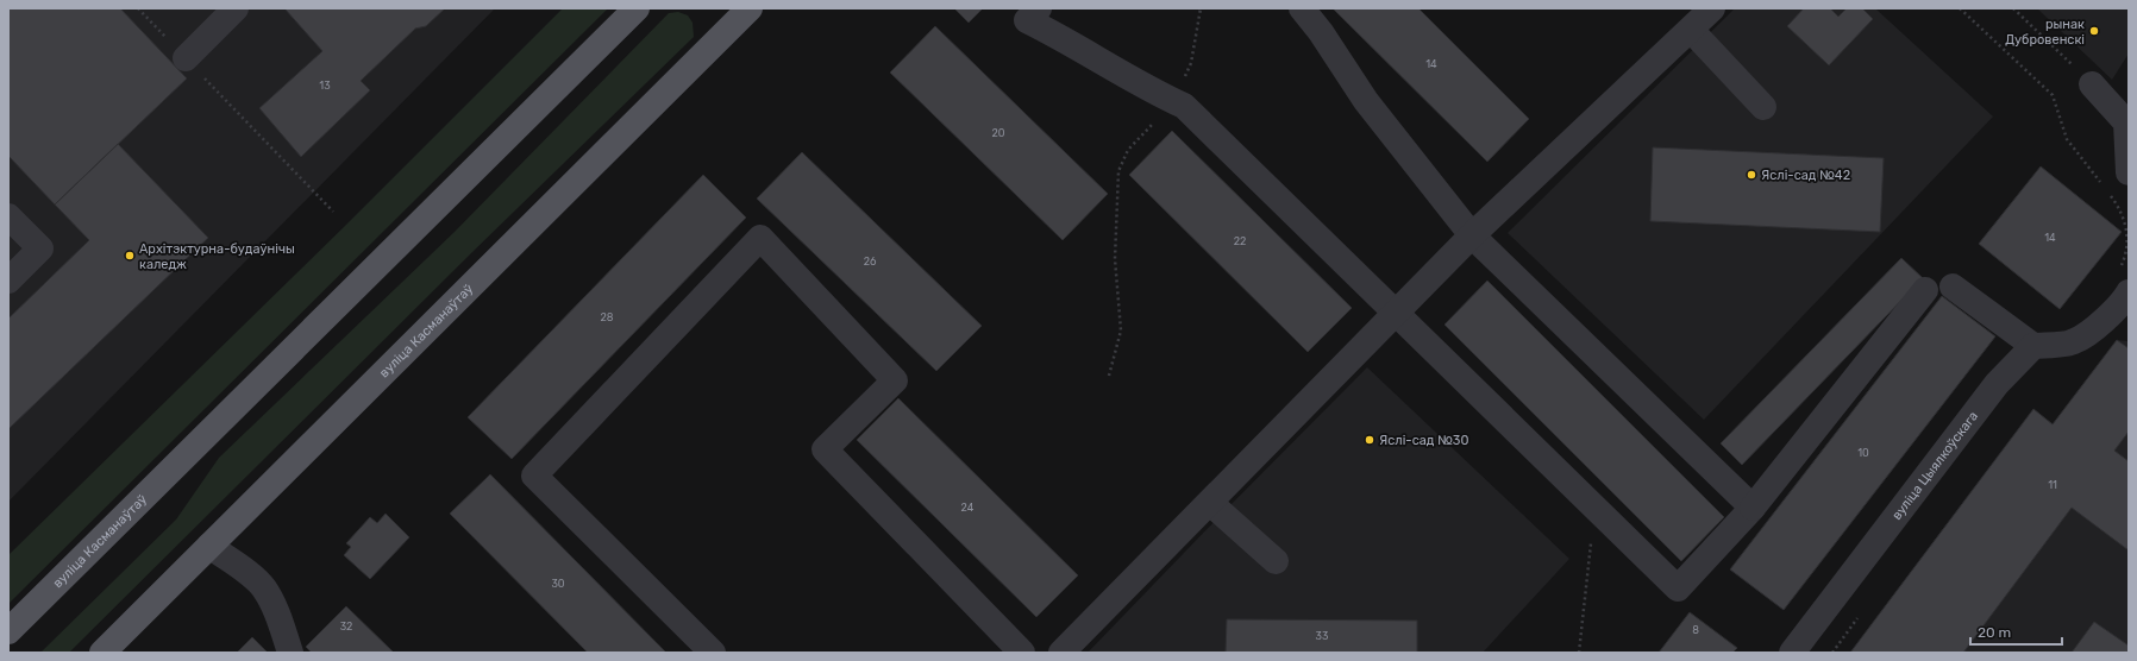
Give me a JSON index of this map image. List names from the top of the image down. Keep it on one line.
{"streets":{"main road":["вуліца Касманаўтаў"],"street":["вуліца Цыялкоўскага"]},"places":["рынак Дубровенскі","Яслі-сад №42","Архітэктурна-будаўнічы каледж","Яслі-сад №30"],"house_numbers":["14","13","20","14","22","26","28","10","11","24","30","32","8","33"],"scale_bar":"20 m"}
